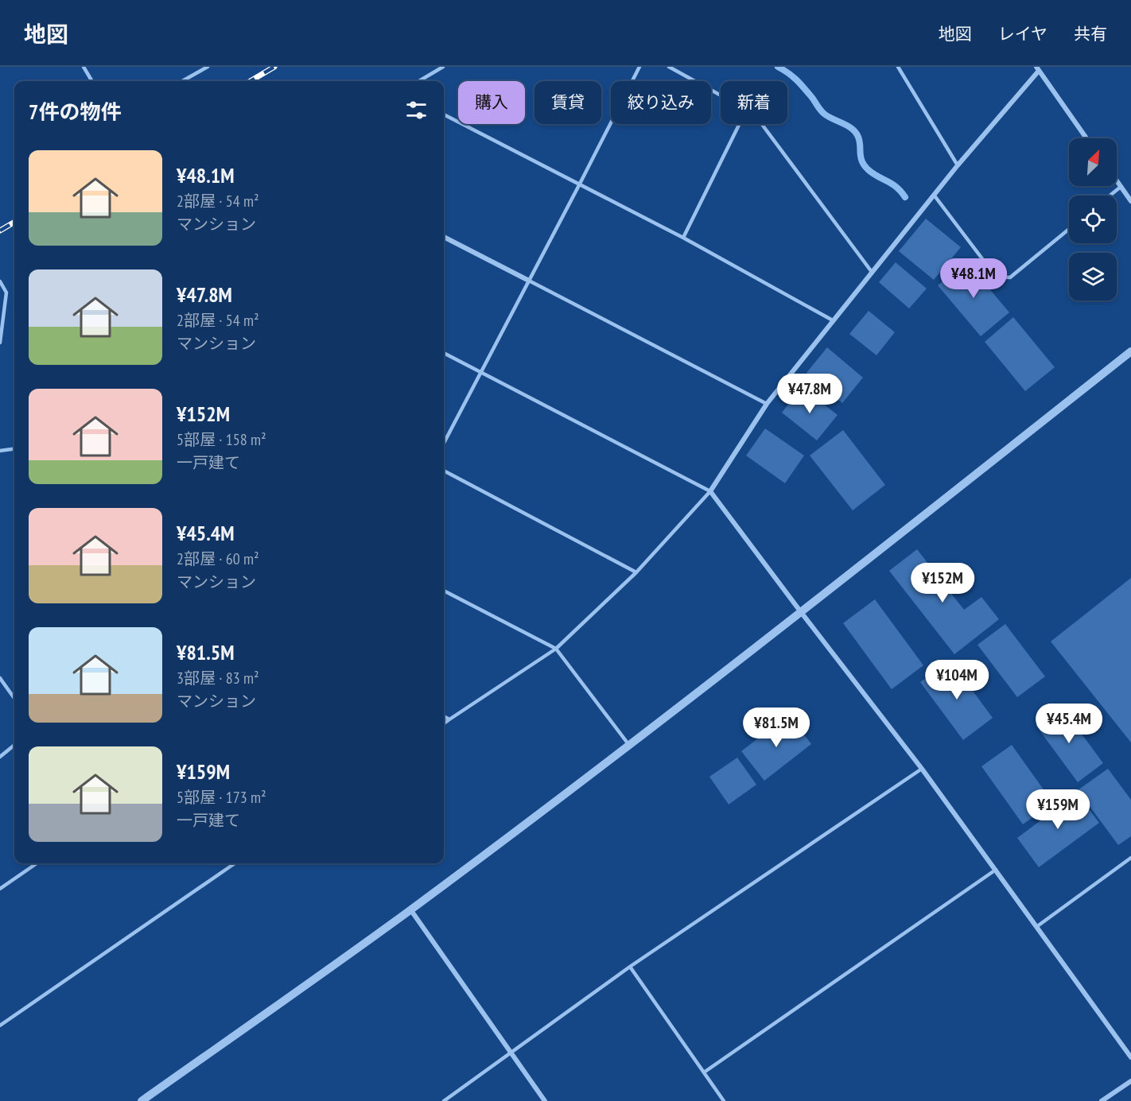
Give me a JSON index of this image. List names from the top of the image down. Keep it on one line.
{"north":"top right","page":{"header":"地図","nav":["地図","レイヤ","共有"],"chip":["購入","賃貸","絞り込み","新着"],"heading":"7件の物件","list":[{"name":"¥48.1M","note":"2部屋 · 54 m² · マンション"},{"name":"¥47.8M","note":"2部屋 · 54 m² · マンション"},{"name":"¥152M","note":"5部屋 · 158 m² · 一戸建て"},{"name":"¥45.4M","note":"2部屋 · 60 m² · マンション"},{"name":"¥81.5M","note":"3部屋 · 83 m² · マンション"},{"name":"¥159M","note":"5部屋 · 173 m² · 一戸建て"}],"price":["¥48.1M","¥47.8M","¥152M","¥104M","¥45.4M","¥81.5M","¥159M"]}}
